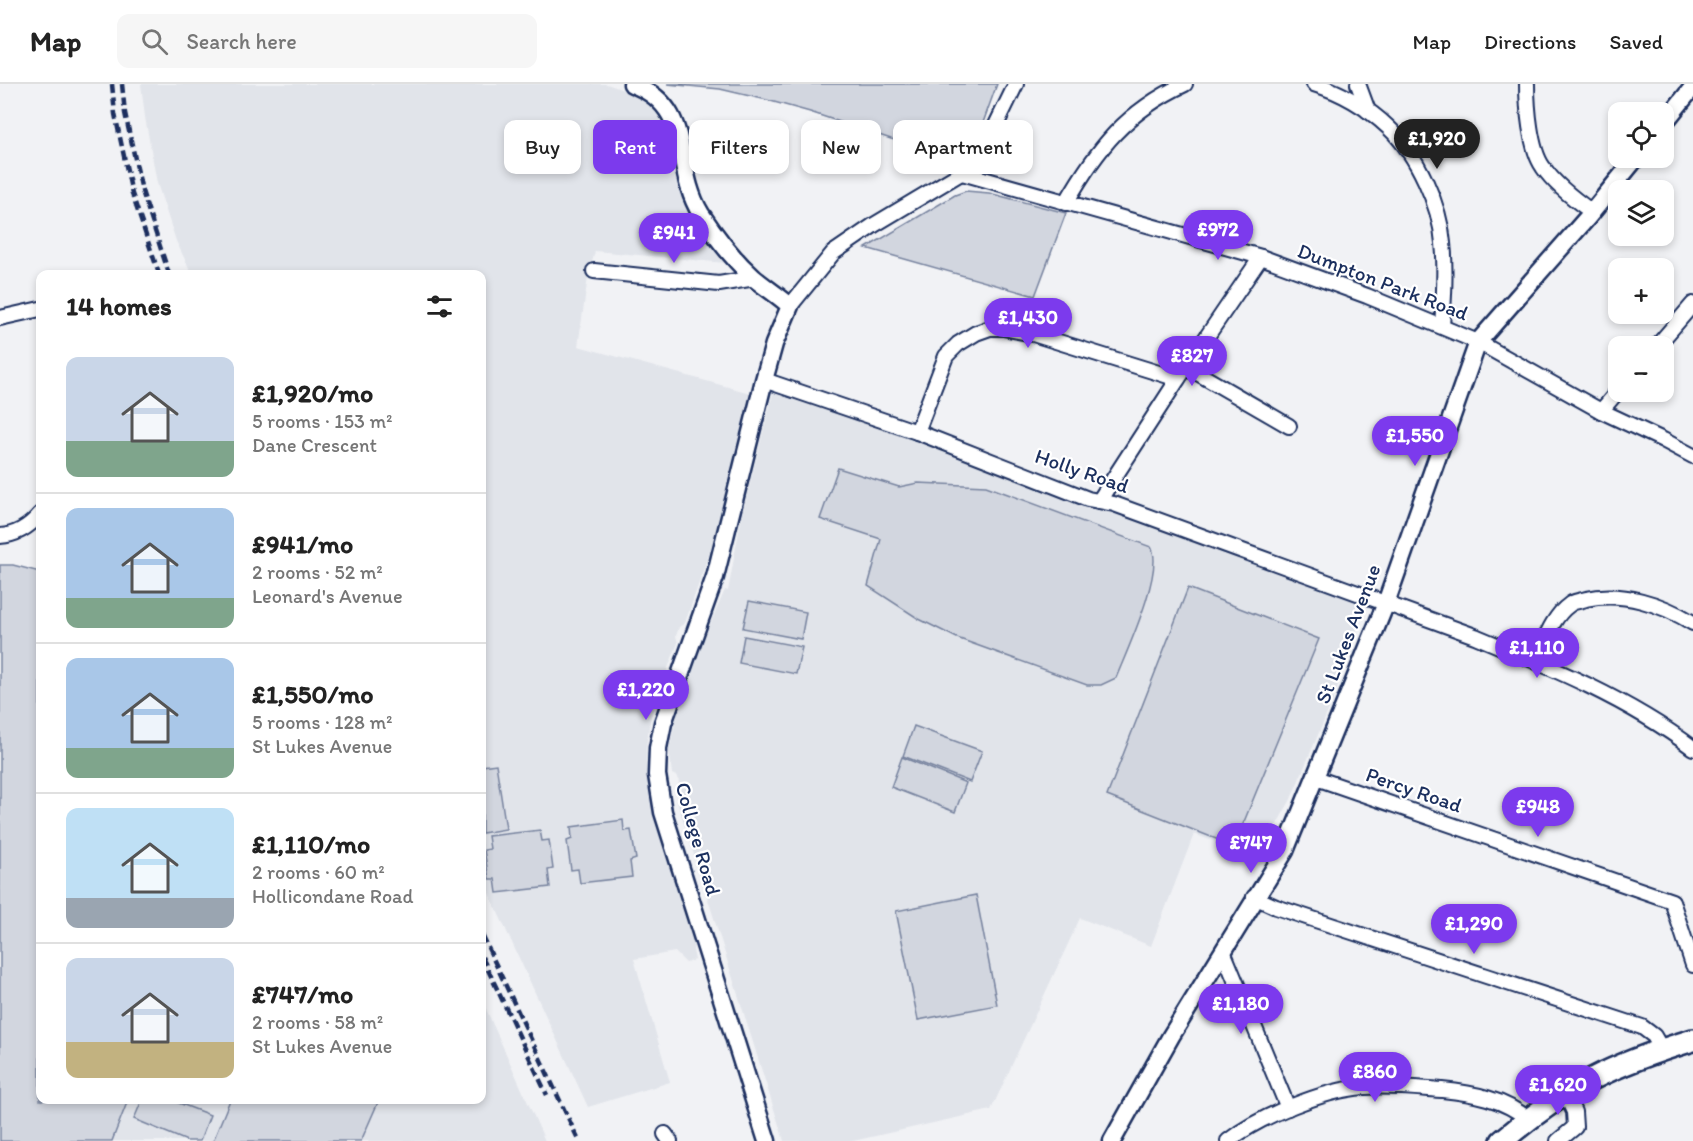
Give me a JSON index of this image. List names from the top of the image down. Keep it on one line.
{"streets":{"street":["Dumpton Park Road","Holly Road","St Lukes Avenue","Percy Road","College Road"]},"crossings":[["Dumpton Park Road","St Lukes Avenue"],["Holly Road","St Lukes Avenue"],["Holly Road","College Road"],["St Lukes Avenue","Percy Road"]],"page":{"header":"Map","search":"Search here","nav":["Map","Directions","Saved"],"map_buttons":["+","−"],"price":["£1,920","£972","£941","£1,430","£827","£1,550","£1,110","£1,220","£948","£747","£1,290","£1,180","£860","£1,620"],"chip":["Buy","Rent","Filters","New","Apartment"],"heading":"14 homes","list":[{"name":"£1,920/mo","note":"5 rooms · 153 m² · Dane Crescent"},{"name":"£941/mo","note":"2 rooms · 52 m² · Leonard's Avenue"},{"name":"£1,550/mo","note":"5 rooms · 128 m² · St Lukes Avenue"},{"name":"£1,110/mo","note":"2 rooms · 60 m² · Hollicondane Road"},{"name":"£747/mo","note":"2 rooms · 58 m² · St Lukes Avenue"}]}}
